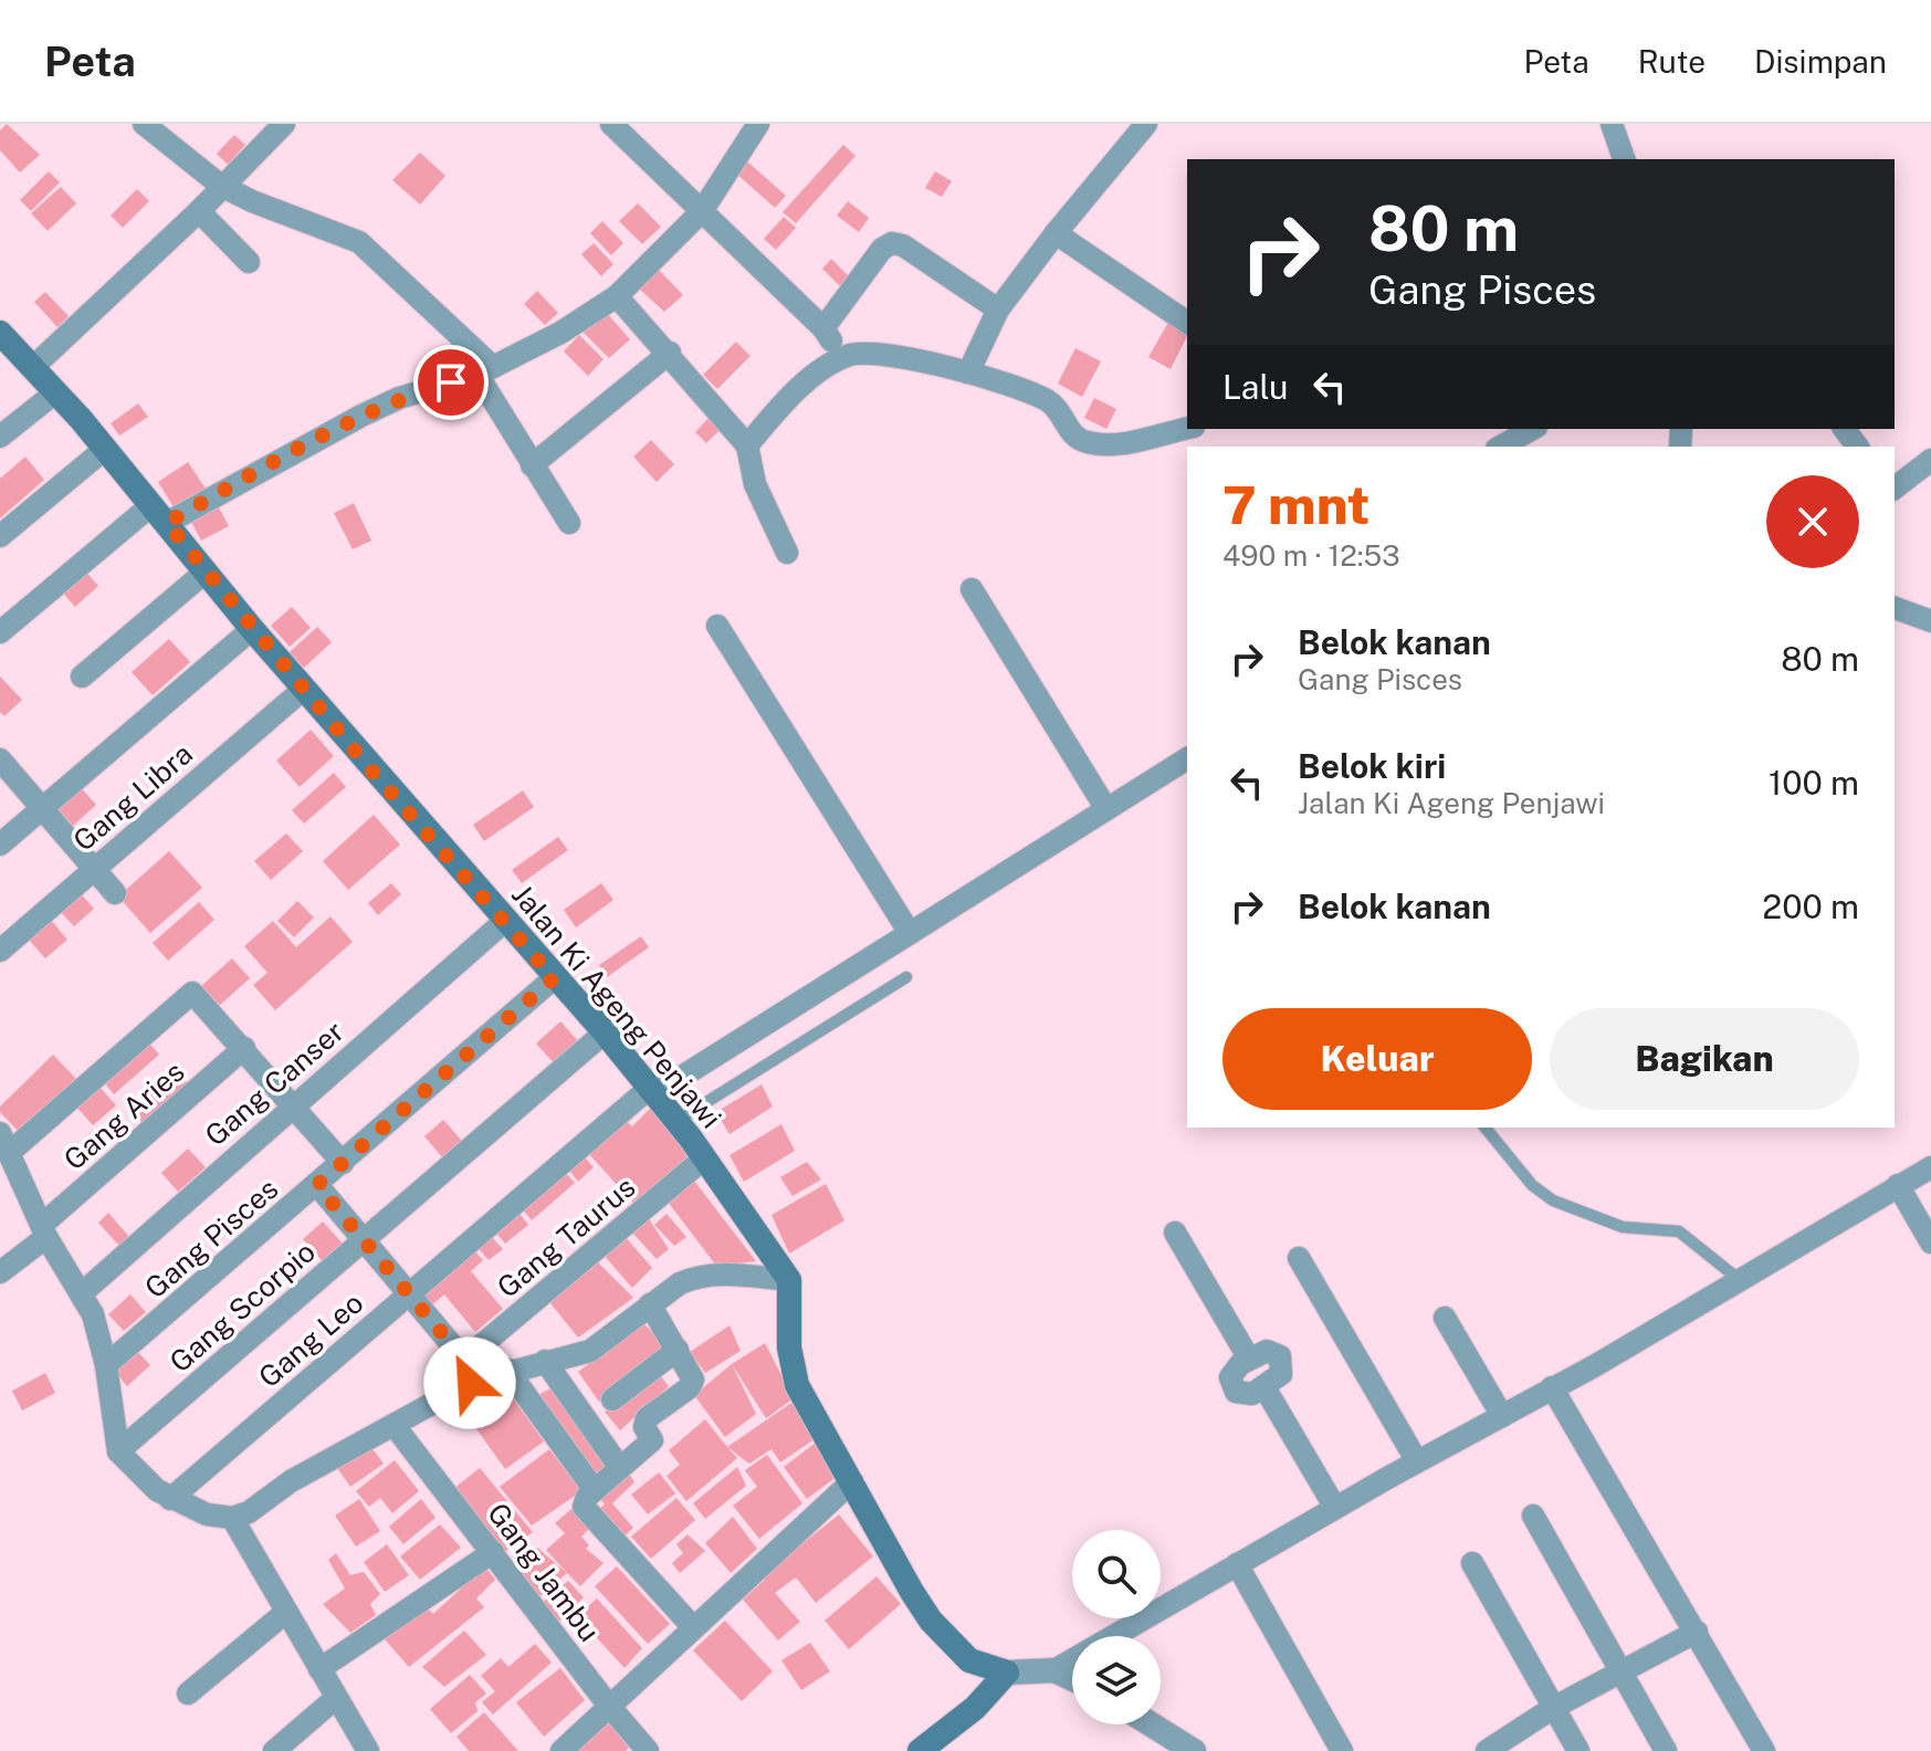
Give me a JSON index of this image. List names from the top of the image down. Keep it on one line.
{"streets":{"main road":["Jalan Ki Ageng Penjawi"],"street":["Gang Libra","Gang Canser","Gang Aries","Gang Taurus","Gang Pisces","Gang Scorpio","Gang Leo","Gang Jambu"]},"crossings":[["Gang Libra","Jalan Ki Ageng Penjawi"],["Jalan Ki Ageng Penjawi","Gang Canser"],["Jalan Ki Ageng Penjawi","Gang Taurus"],["Jalan Ki Ageng Penjawi","Gang Pisces"],["Jalan Ki Ageng Penjawi","Gang Scorpio"],["Jalan Ki Ageng Penjawi","Gang Leo"]],"page":{"header":"Peta","nav":["Peta","Rute","Disimpan"],"turn":["80 m","Gang Pisces"],"then":"Lalu","heading":["7 mnt","490 m · 12:53"],"list":[{"name":"Belok kanan","note":"Gang Pisces","value":"80 m"},{"name":"Belok kiri","note":"Jalan Ki Ageng Penjawi","value":"100 m"},{"name":"Belok kanan","value":"200 m"}],"buttons":["Keluar","Bagikan"]}}
